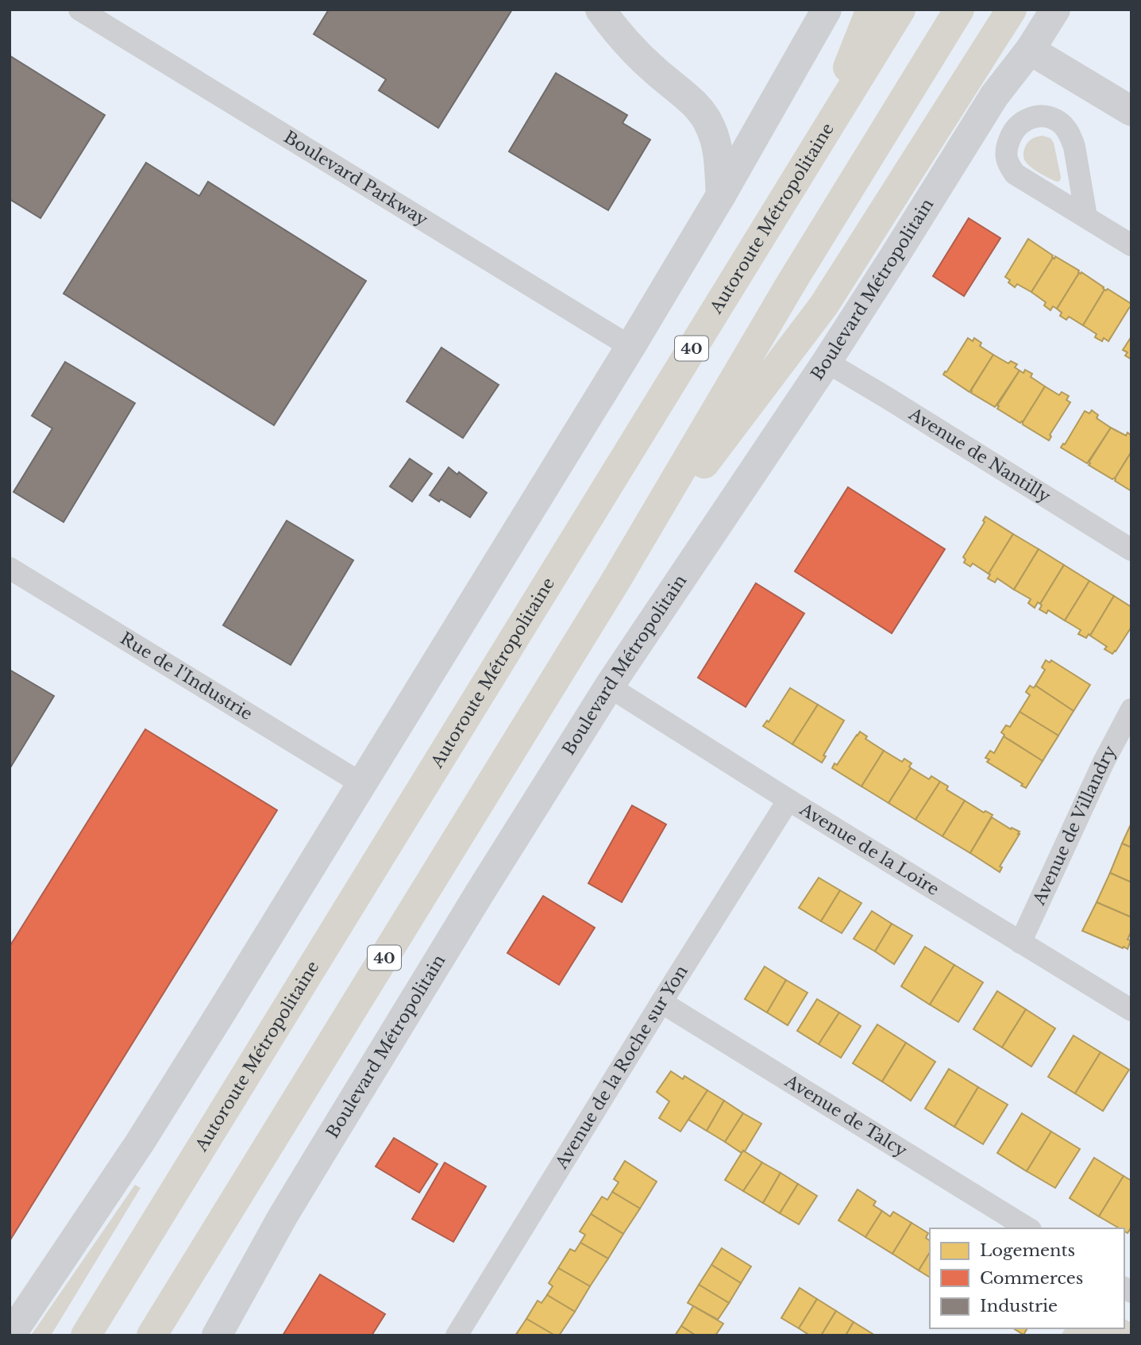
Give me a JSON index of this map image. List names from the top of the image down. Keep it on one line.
{"streets":{"highway":["Autoroute Métropolitaine","40"],"main road":["Boulevard Métropolitain"],"street":["Boulevard Parkway","Avenue de Nantilly","Rue de l'Industrie","Avenue de Villandry","Avenue de la Loire","Avenue de la Roche sur Yon","Avenue de Talcy"]},"crossings":[["Boulevard Métropolitain","Avenue de Nantilly"],["Boulevard Métropolitain","Avenue de la Loire"],["Avenue de Villandry","Avenue de la Loire"],["Avenue de la Loire","Avenue de la Roche sur Yon"],["Avenue de la Roche sur Yon","Avenue de Talcy"]],"legend":["Logements","Commerces","Industrie"]}
